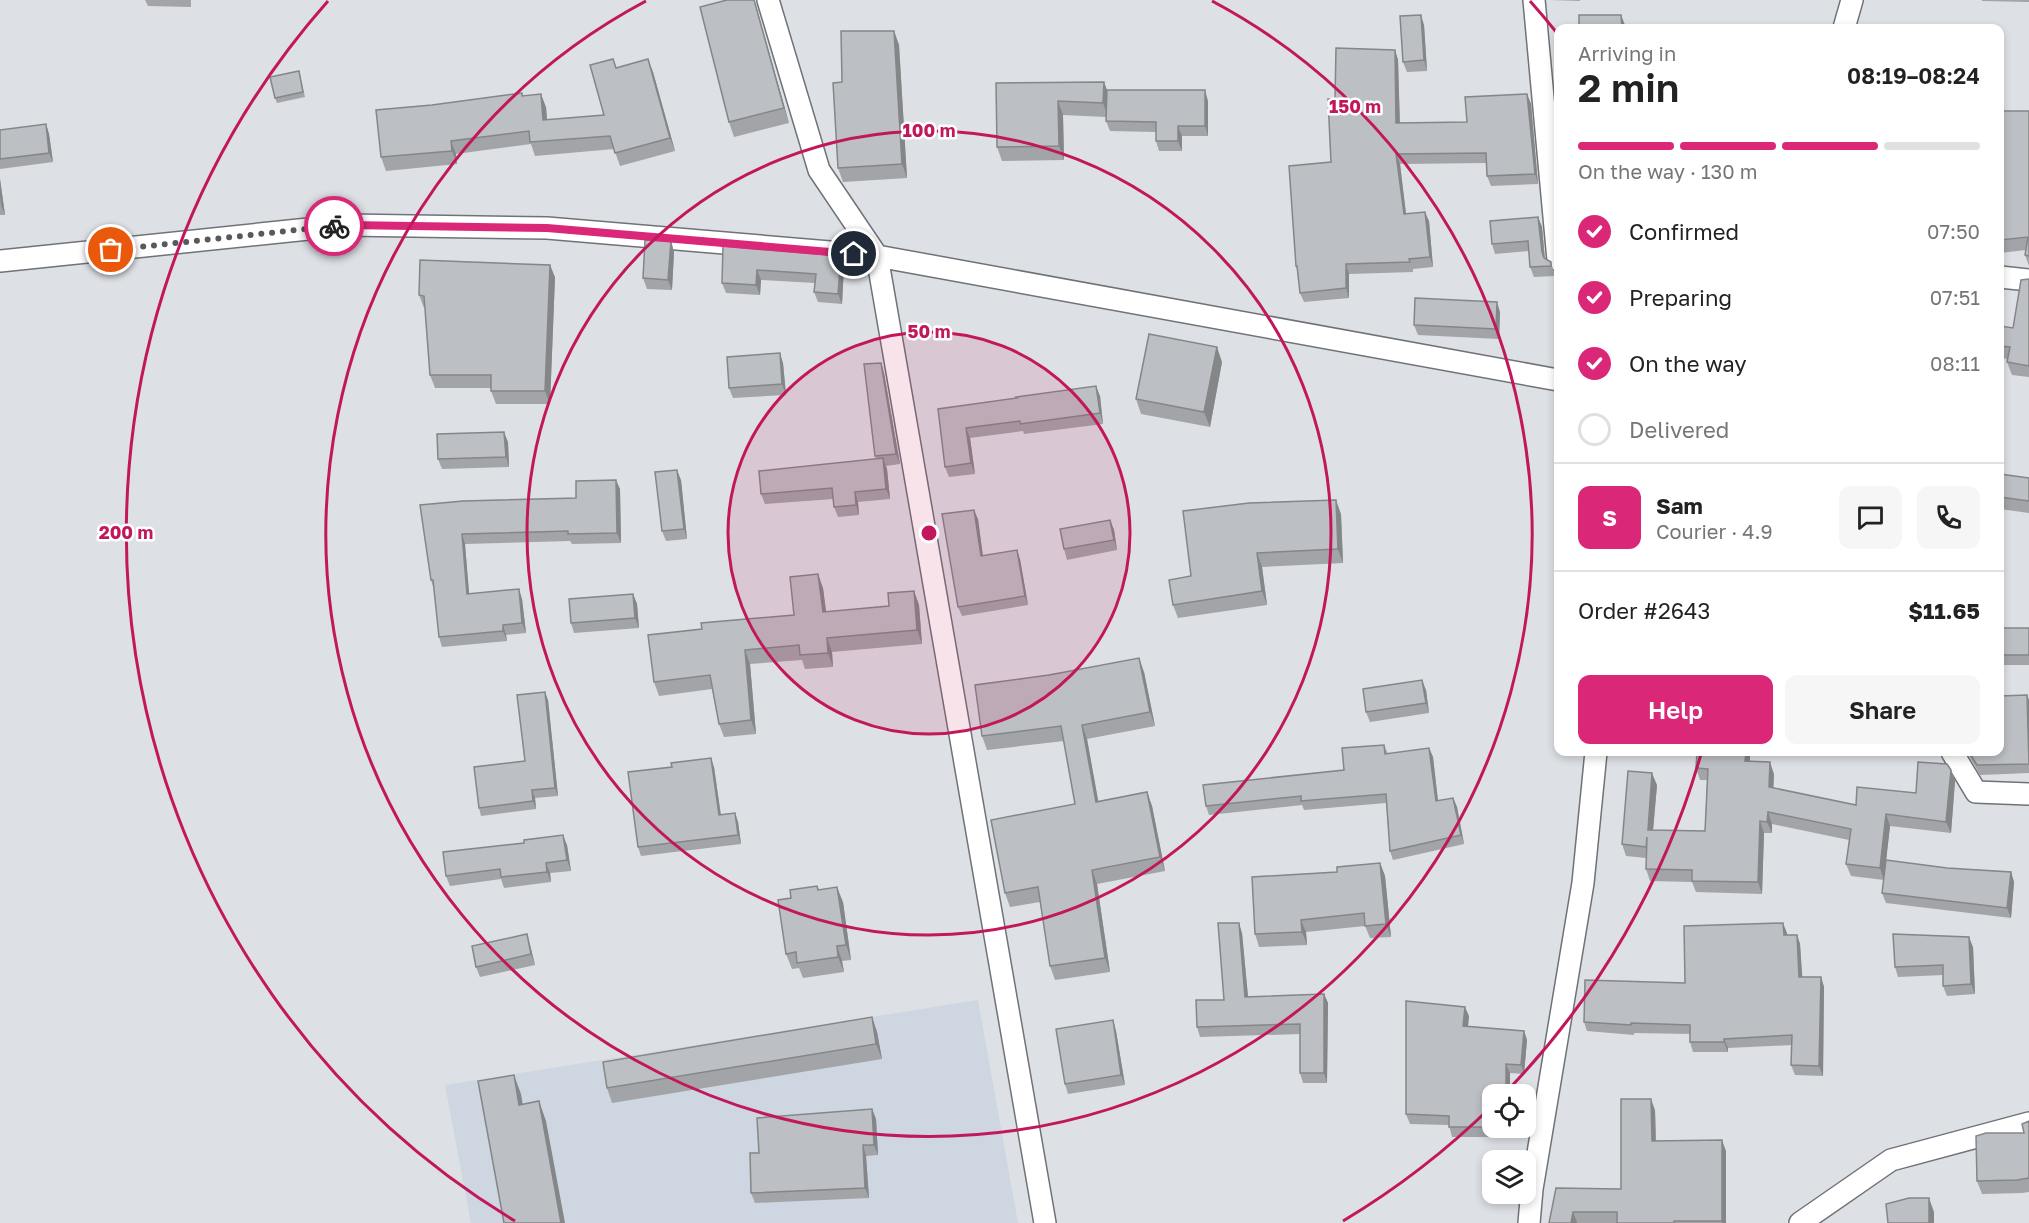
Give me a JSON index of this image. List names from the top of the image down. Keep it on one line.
{"page":{"heading":["2 min","Arriving in","08:19–08:24"],"panel":["Sam","Courier · 4.9","Order #2643","$11.65"],"bar":"On the way · 130 m","list":[["Confirmed","07:50"],["Preparing","07:51"],["On the way","08:11"],"Delivered"],"round":"S","buttons":["Help","Share"]},"rings":["150 m","100 m","50 m","200 m"]}
